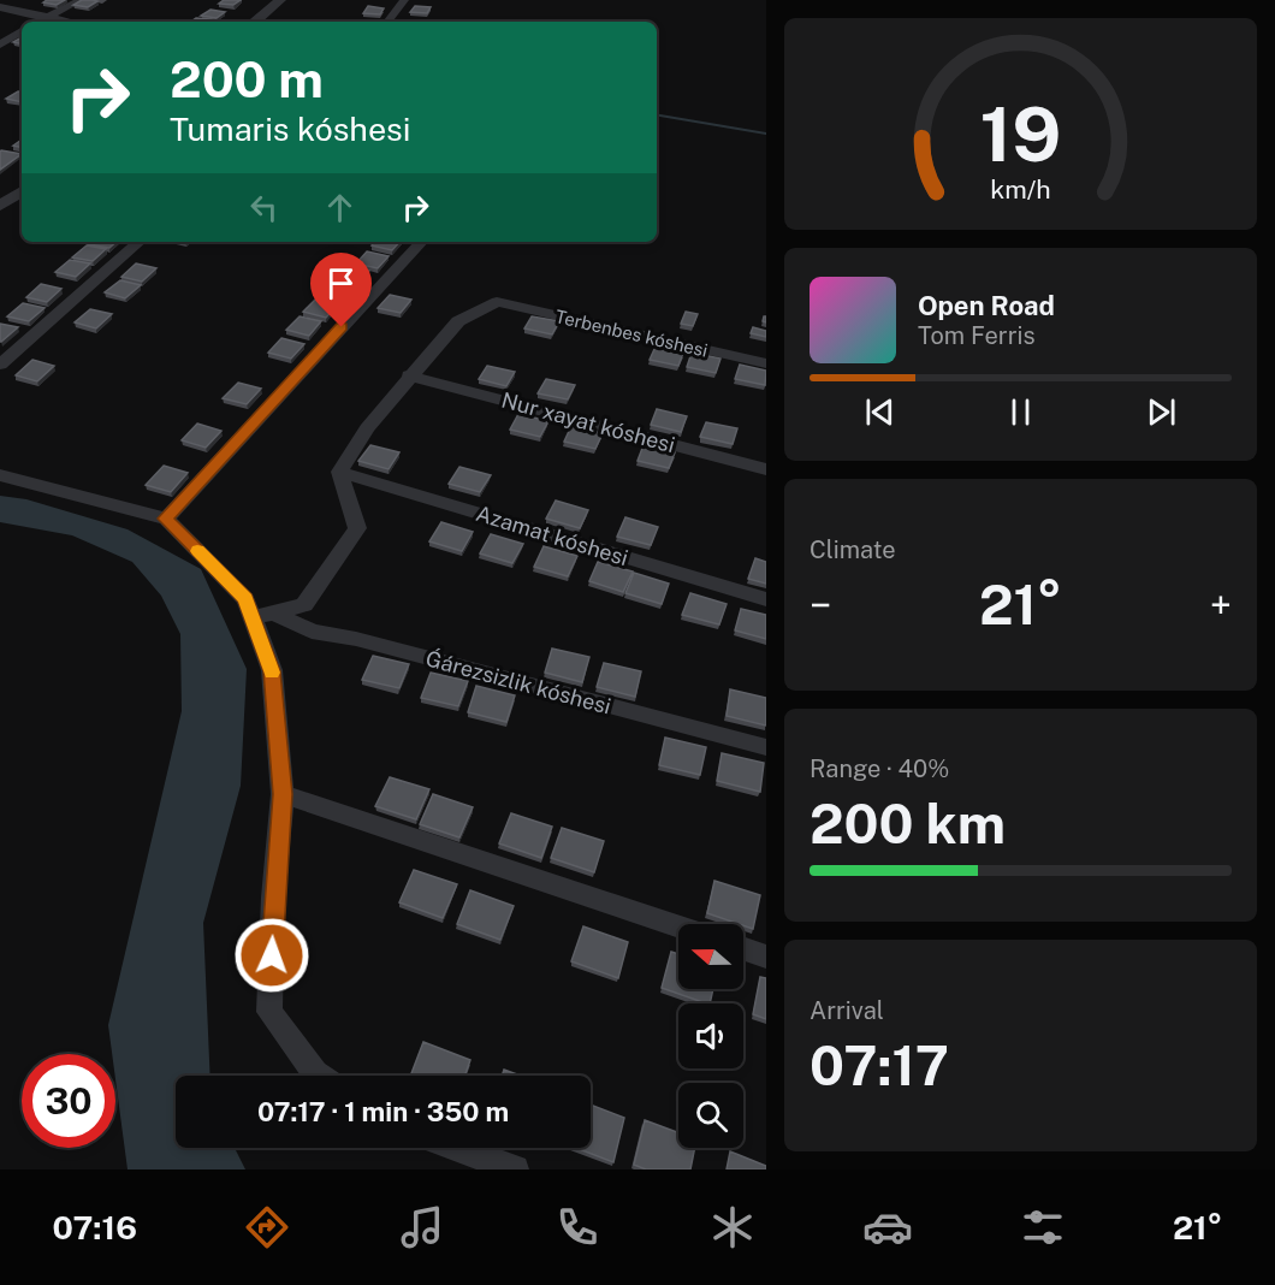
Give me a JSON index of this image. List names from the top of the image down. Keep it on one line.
{"streets":{"street":["Terbenbes kóshesi","Nur xayat kóshesi","Azamat kóshesi","Ǵárezsizlik kóshesi"]},"crossings":[["Terbenbes kóshesi","Nur xayat kóshesi"]],"north":"left","page":{"turn":["200 m","Tumaris kóshesi"],"song":["Open Road","Tom Ferris"],"tile":["Climate",["Range · 40%","200 km"],["Arrival","07:17"]],"heat":["−","21°","+"],"limit":"30","trip":"07:17 · 1 min · 350 m","tabs":["07:16","21°"],"gauge":["19","km/h"]}}
